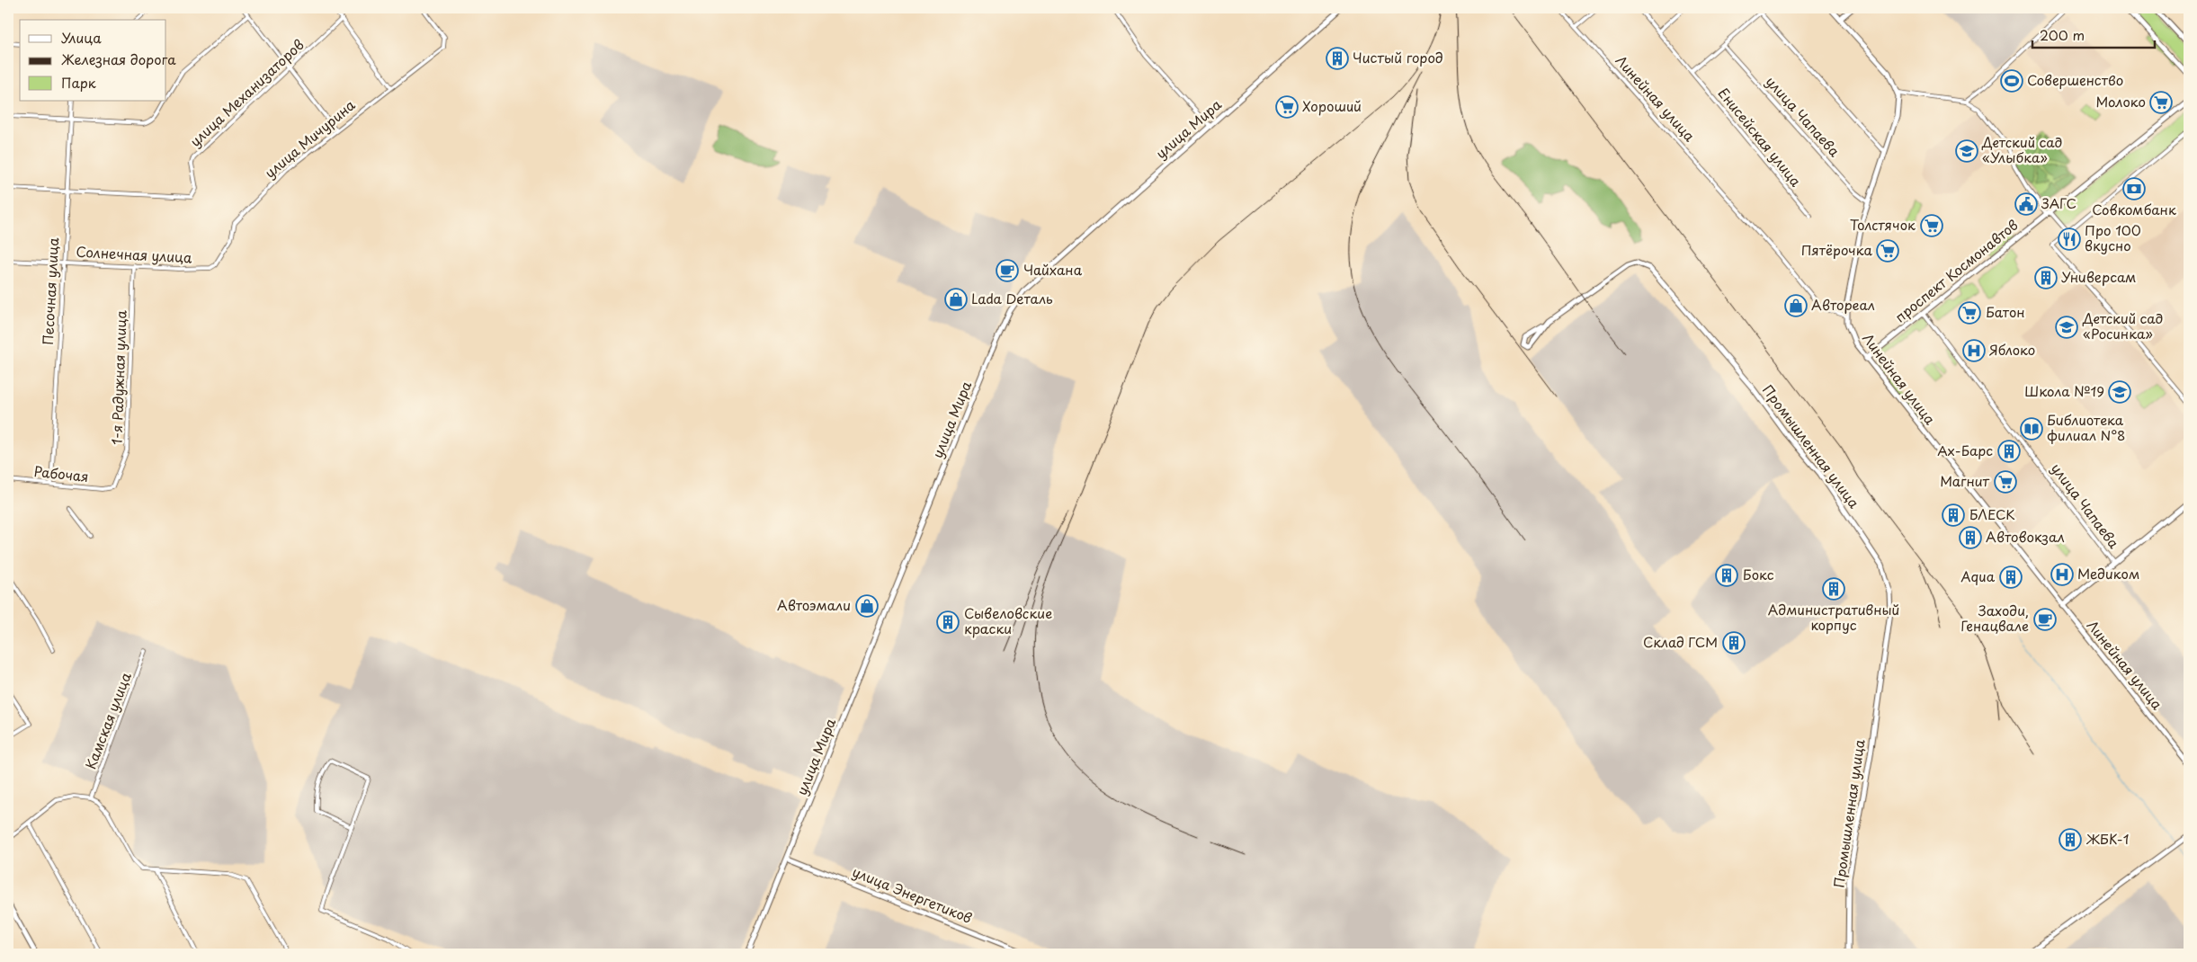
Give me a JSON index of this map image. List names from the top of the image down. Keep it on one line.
{"streets":{"main road":["Линейная улица","улица Мира","проспект Космонавтов","Промышленная улица","улица Энергетиков"],"street":["улица Механизаторов","улица Чапаева","Енисейская улица","улица Мичурина","Солнечная улица","Песочная улица","1-я Радужная улица","Рабочая","Камская улица"]},"crossings":[["улица Механизаторов","Песочная улица"],["Линейная улица","проспект Космонавтов"],["улица Чапаева","проспект Космонавтов"],["улица Мира","улица Энергетиков"],["улица Мичурина","Солнечная улица"],["Солнечная улица","Песочная улица"],["Солнечная улица","1-я Радужная улица"],["Песочная улица","Рабочая"],["1-я Радужная улица","Рабочая"]],"places":{"building":["Чистый город","Универсам","Ах-Барс","БЛЕСК","Автовокзал","Бокс","Aqua","Административный корпус","Сывеловские краски","Склад ГСМ","ЖБК-1"],"sports":["Совершенство"],"supermarket":["Молоко","Хороший","Толстячок","Пятёрочка","Батон","Магнит"],"school or university":["Детский сад «Улыбка»","Детский сад «Росинка»","Школа №19"],"bank":["Совкомбанк"],"public building":["ЗАГС"],"restaurant":["Про 100 вкусно"],"cafe":["Чайхана","Заходи, Генацвале"],"shop":["Lada Dеталь","Автореал","Автоэмали"],"hospital":["Яблоко","Медиком"],"library":["Библиотека филиал N°8"]},"legend":["Улица","Железная дорога","Парк"],"scale_bar":"200 m"}
